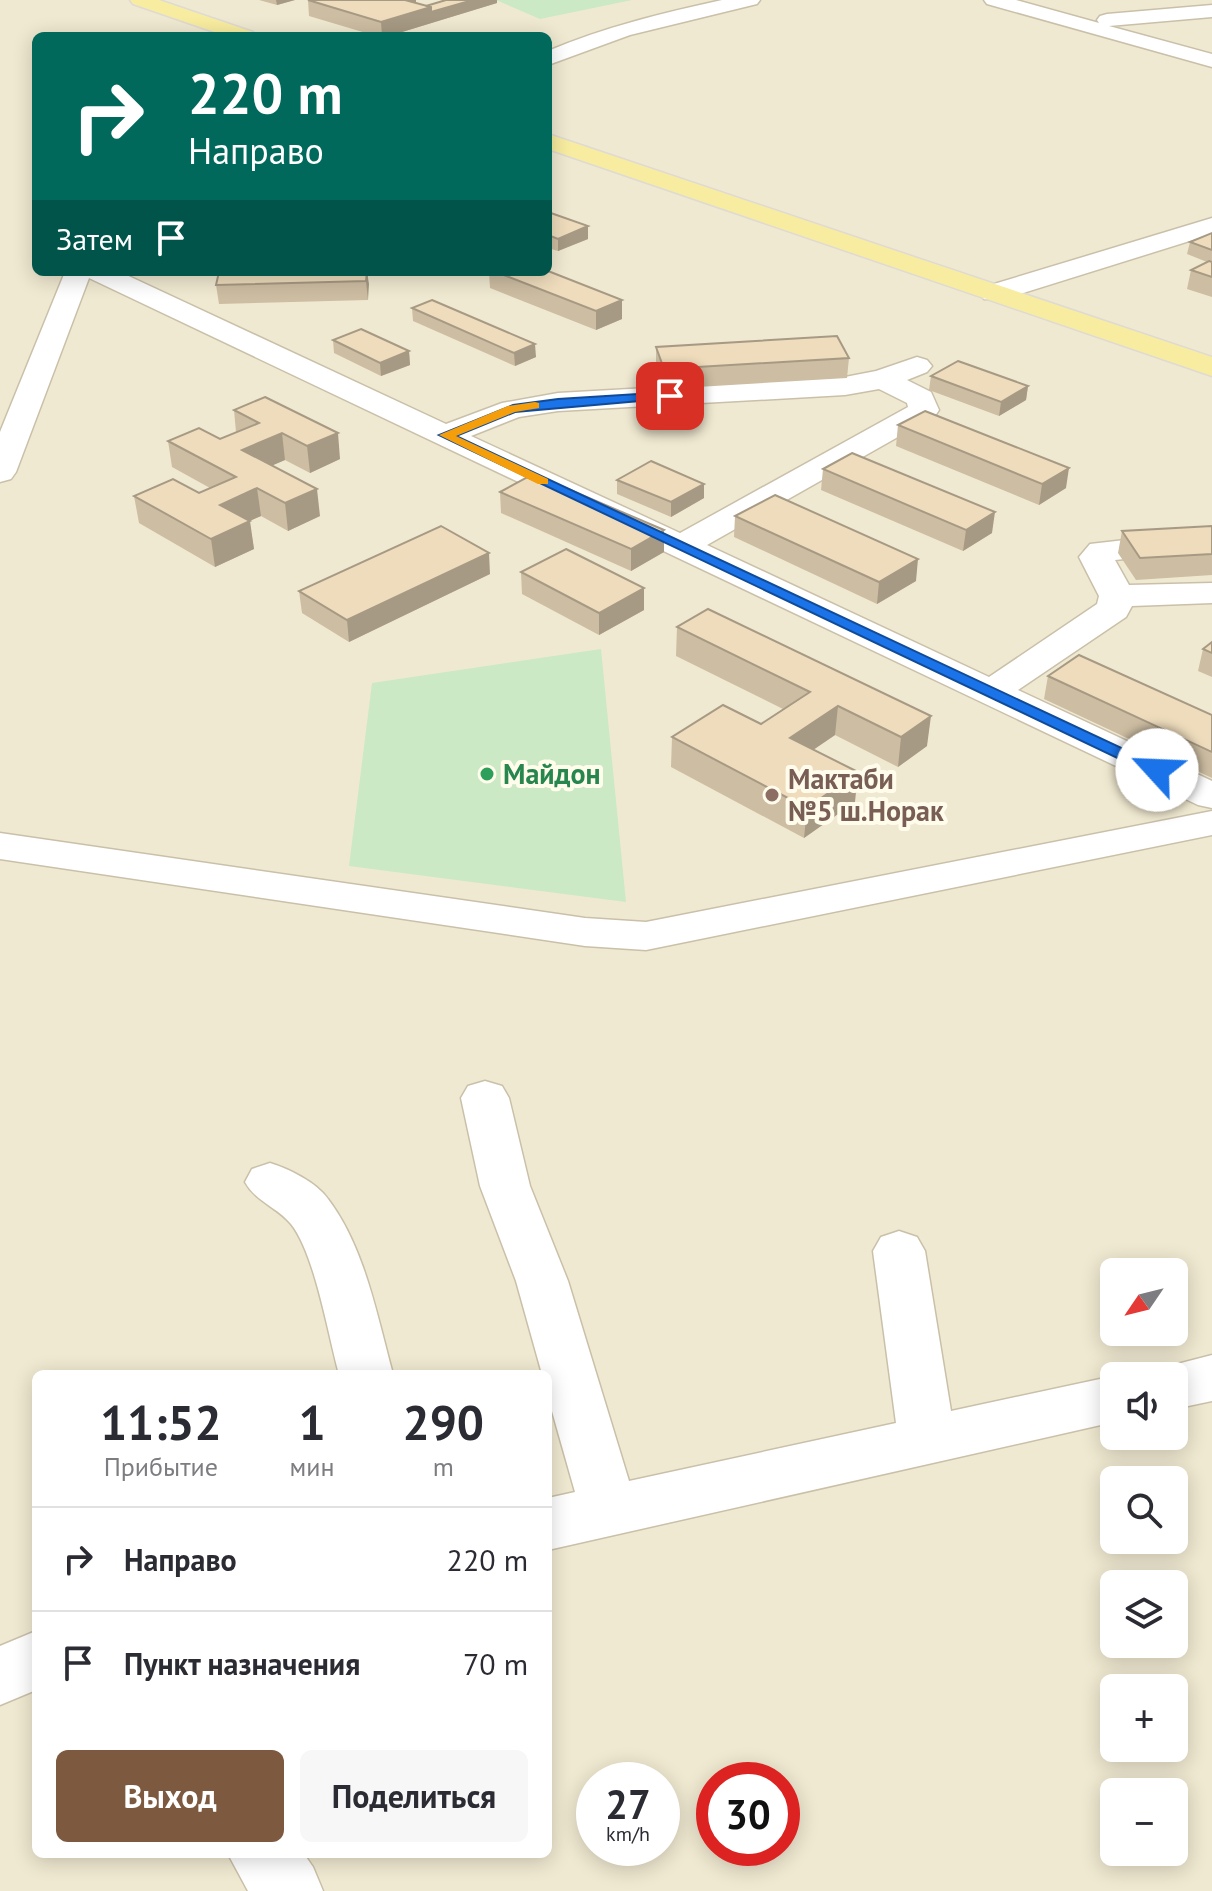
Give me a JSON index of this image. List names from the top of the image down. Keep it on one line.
{"places":["Майдон","Мактаби №5 ш.Норак"],"north":"bottom left","page":{"turn":["220 m","Направо"],"then":"Затем","map_buttons":["+","−"],"eta":["11:52","Прибытие","1","мин","290","m"],"list":[{"name":"Направо","value":"220 m"},{"name":"Пункт назначения","value":"70 m"}],"buttons":["Выход","Поделиться"],"speed":"27 km/h","limit":"30"}}
